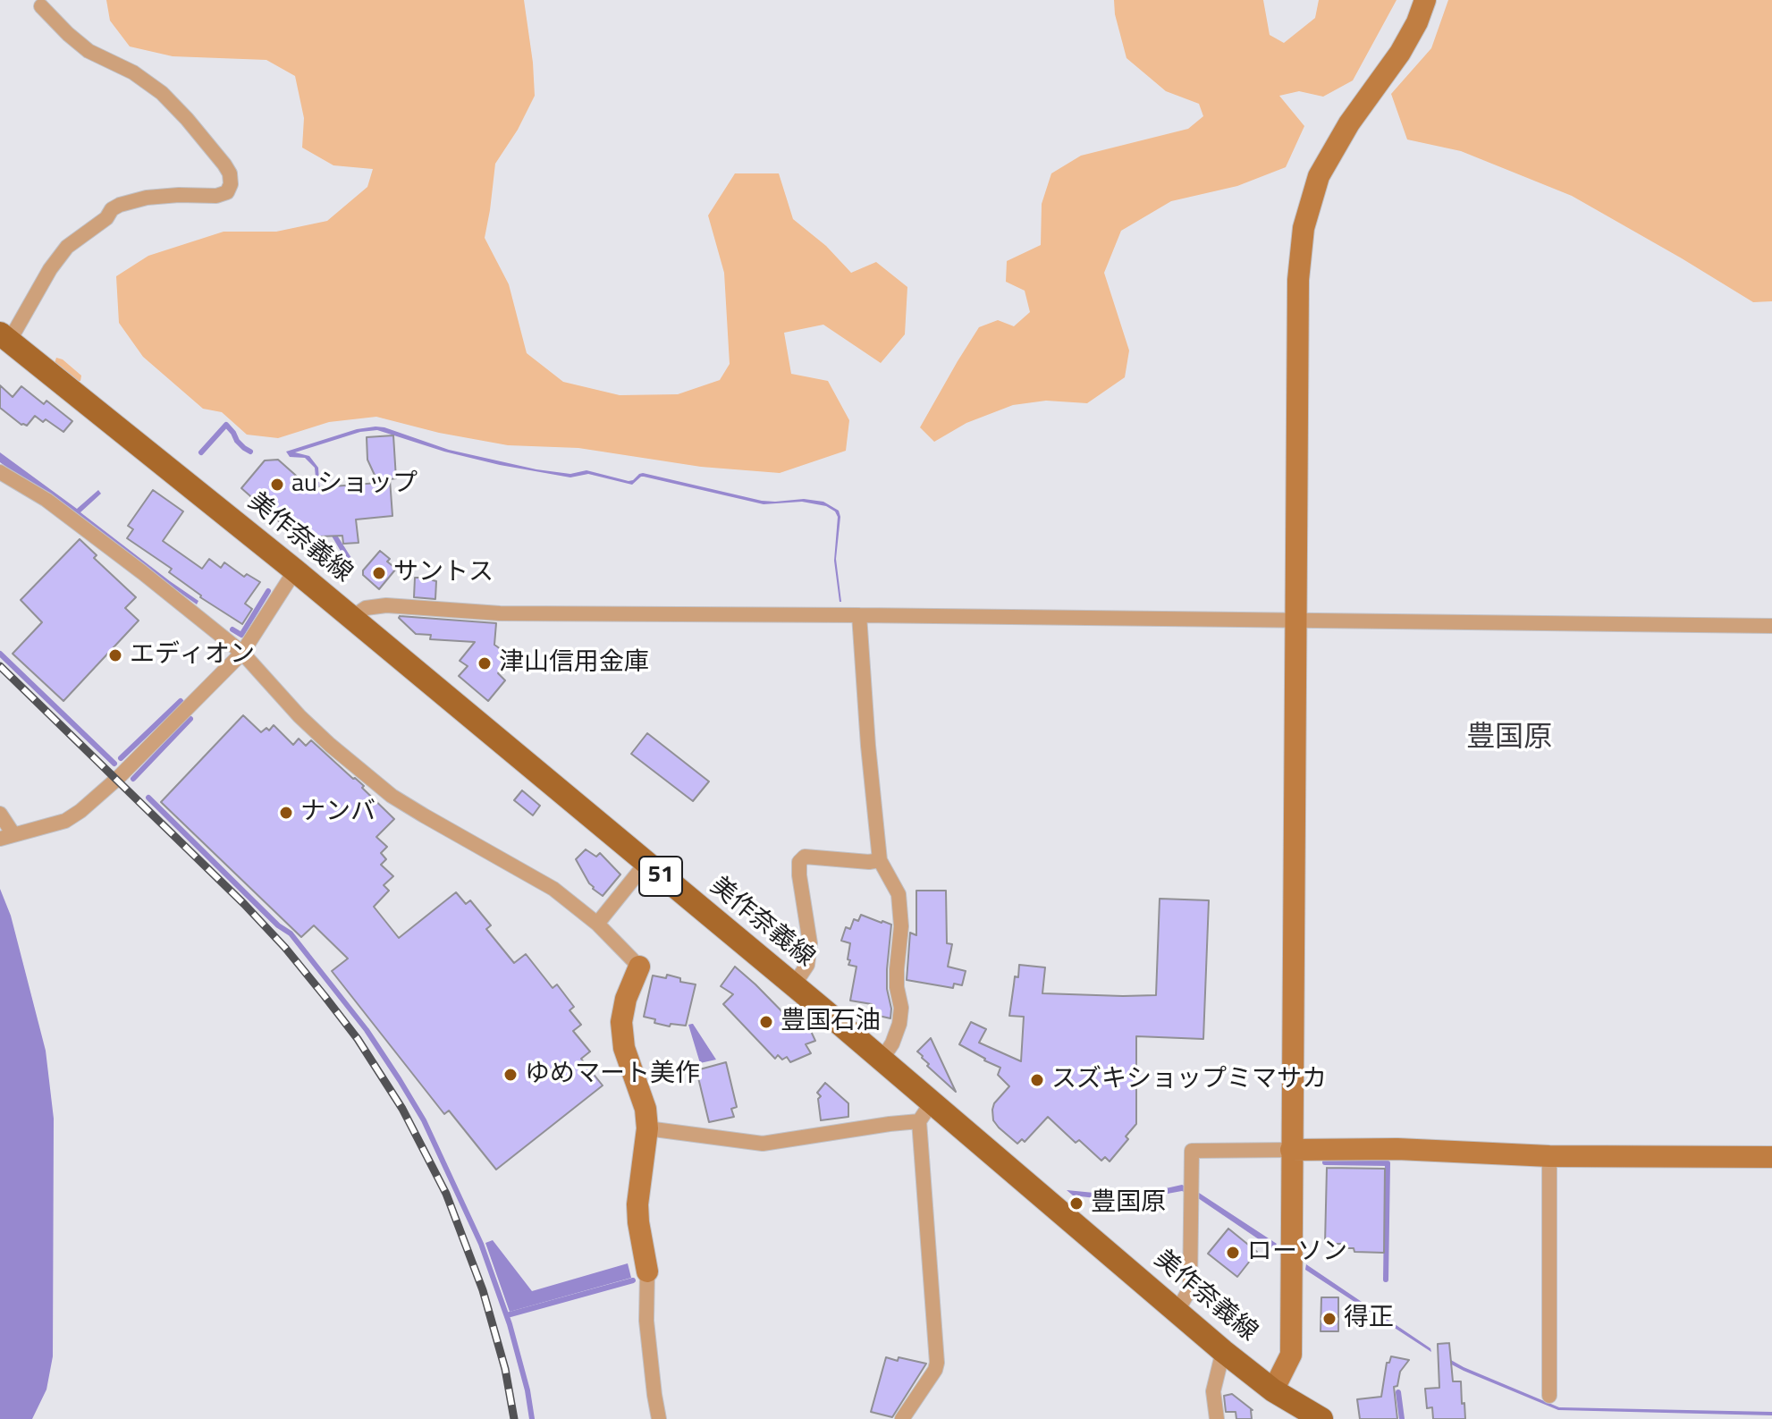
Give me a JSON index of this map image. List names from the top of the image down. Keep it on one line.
{"streets":{"main road":["美作奈義線","51"]},"districts":["豊国原"],"places":["auショップ","サントス","エディオン","津山信用金庫","ナンバ","豊国石油","ゆめマート美作","スズキショップミマサカ","豊国原","ローソン","得正"]}
